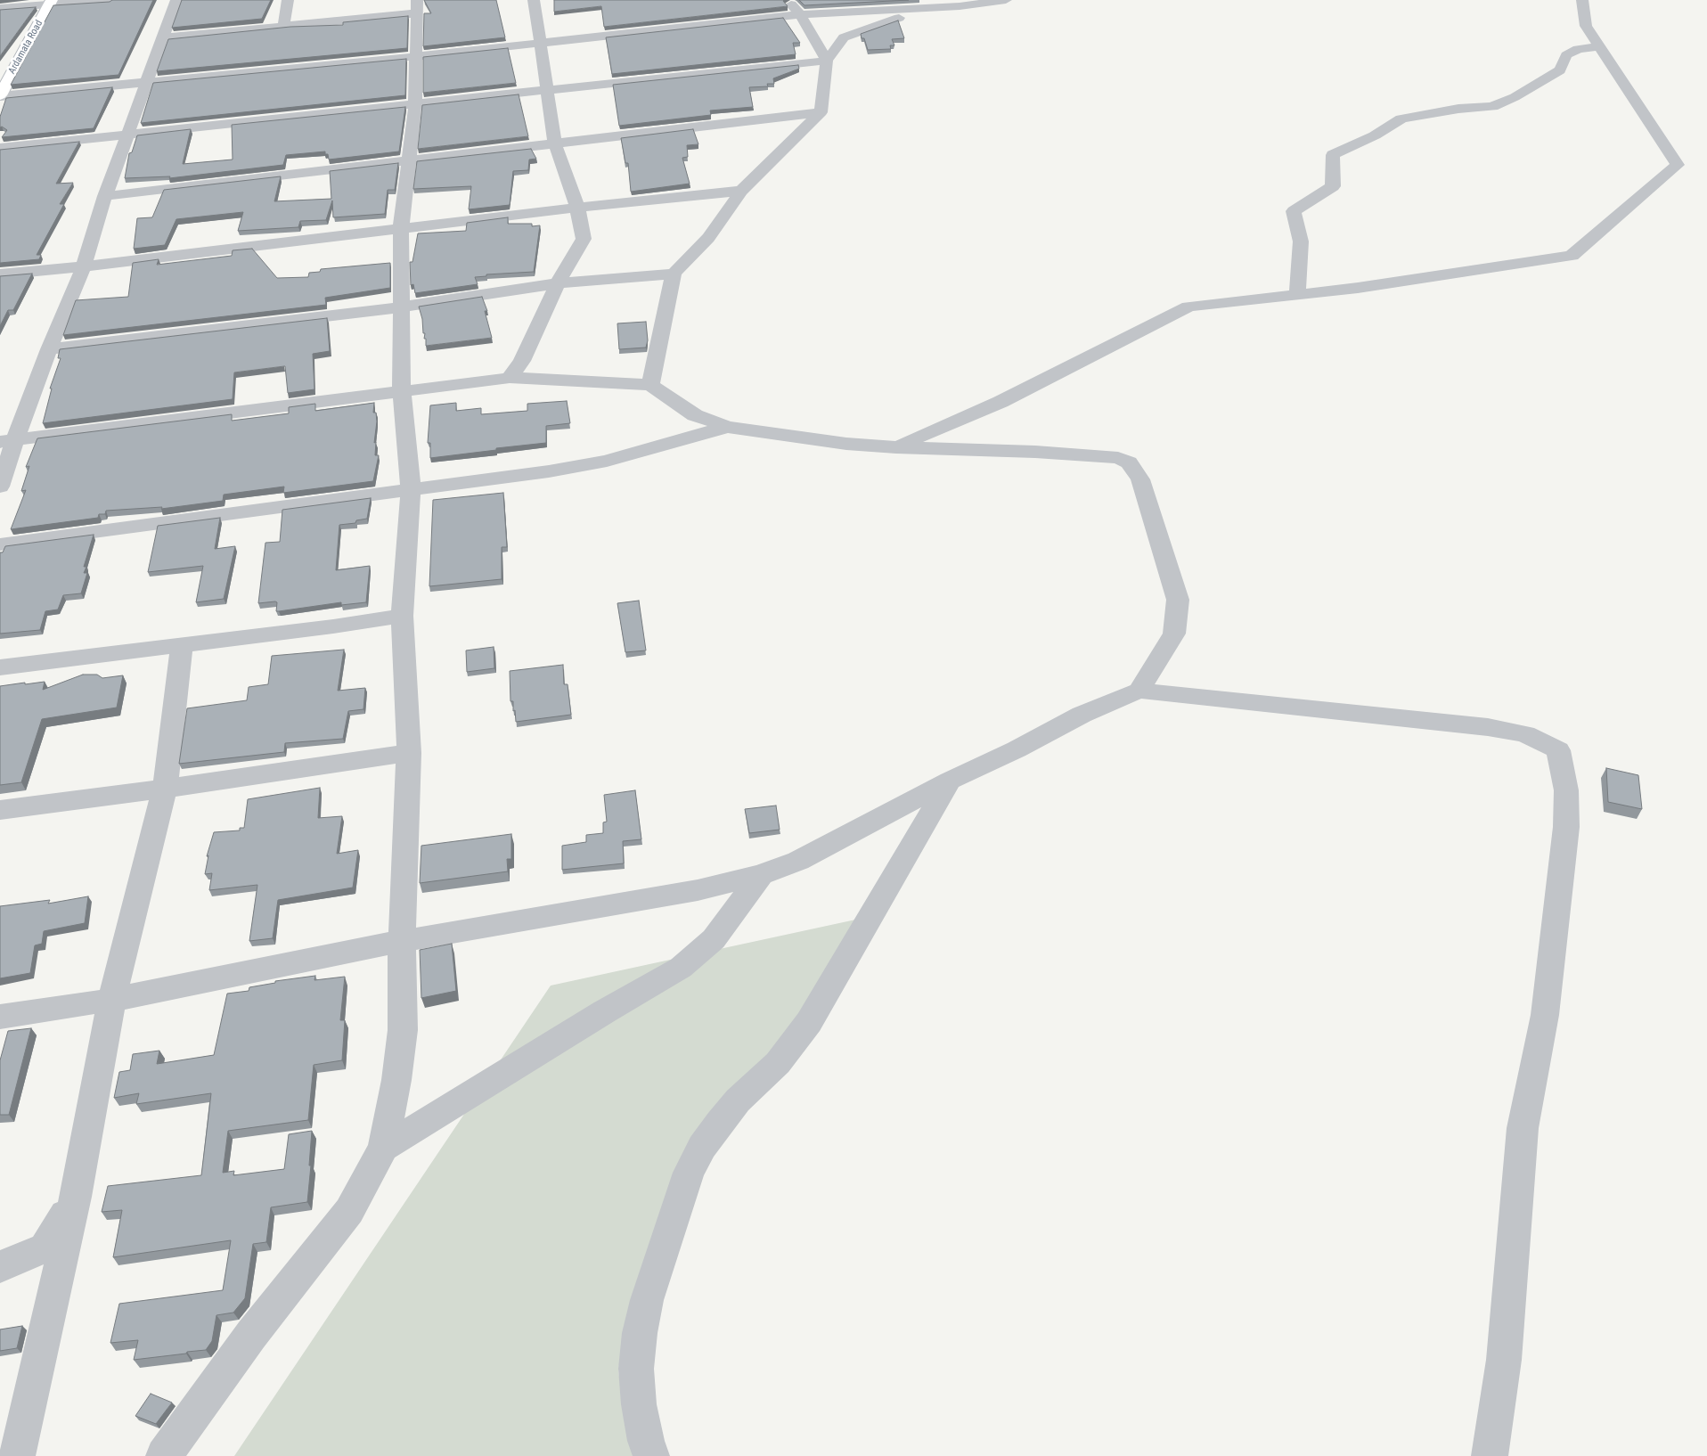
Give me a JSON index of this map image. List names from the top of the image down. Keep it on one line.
{"streets":{"main road":["Ardamata Road"]}}
